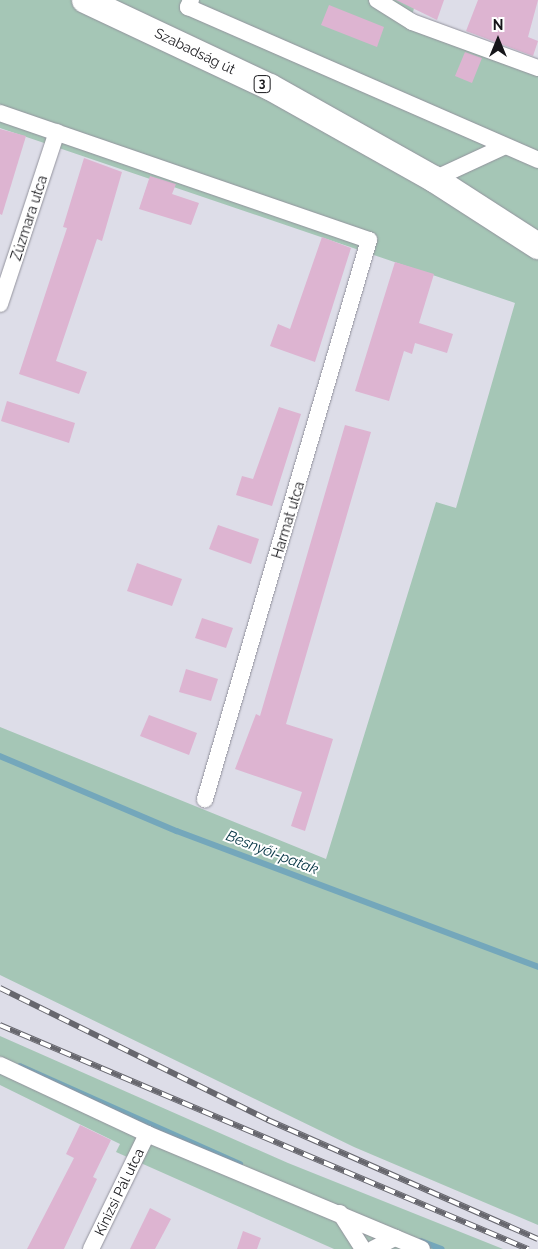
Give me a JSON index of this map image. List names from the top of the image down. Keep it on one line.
{"streets":{"main road":["Szabadság út","3"],"street":["Zúzmara utca","Harmat utca","Kinizsi Pál utca"]},"crossings":[["Zúzmara utca","Harmat utca"]],"water":["Besnyői-patak"],"north":"top"}
